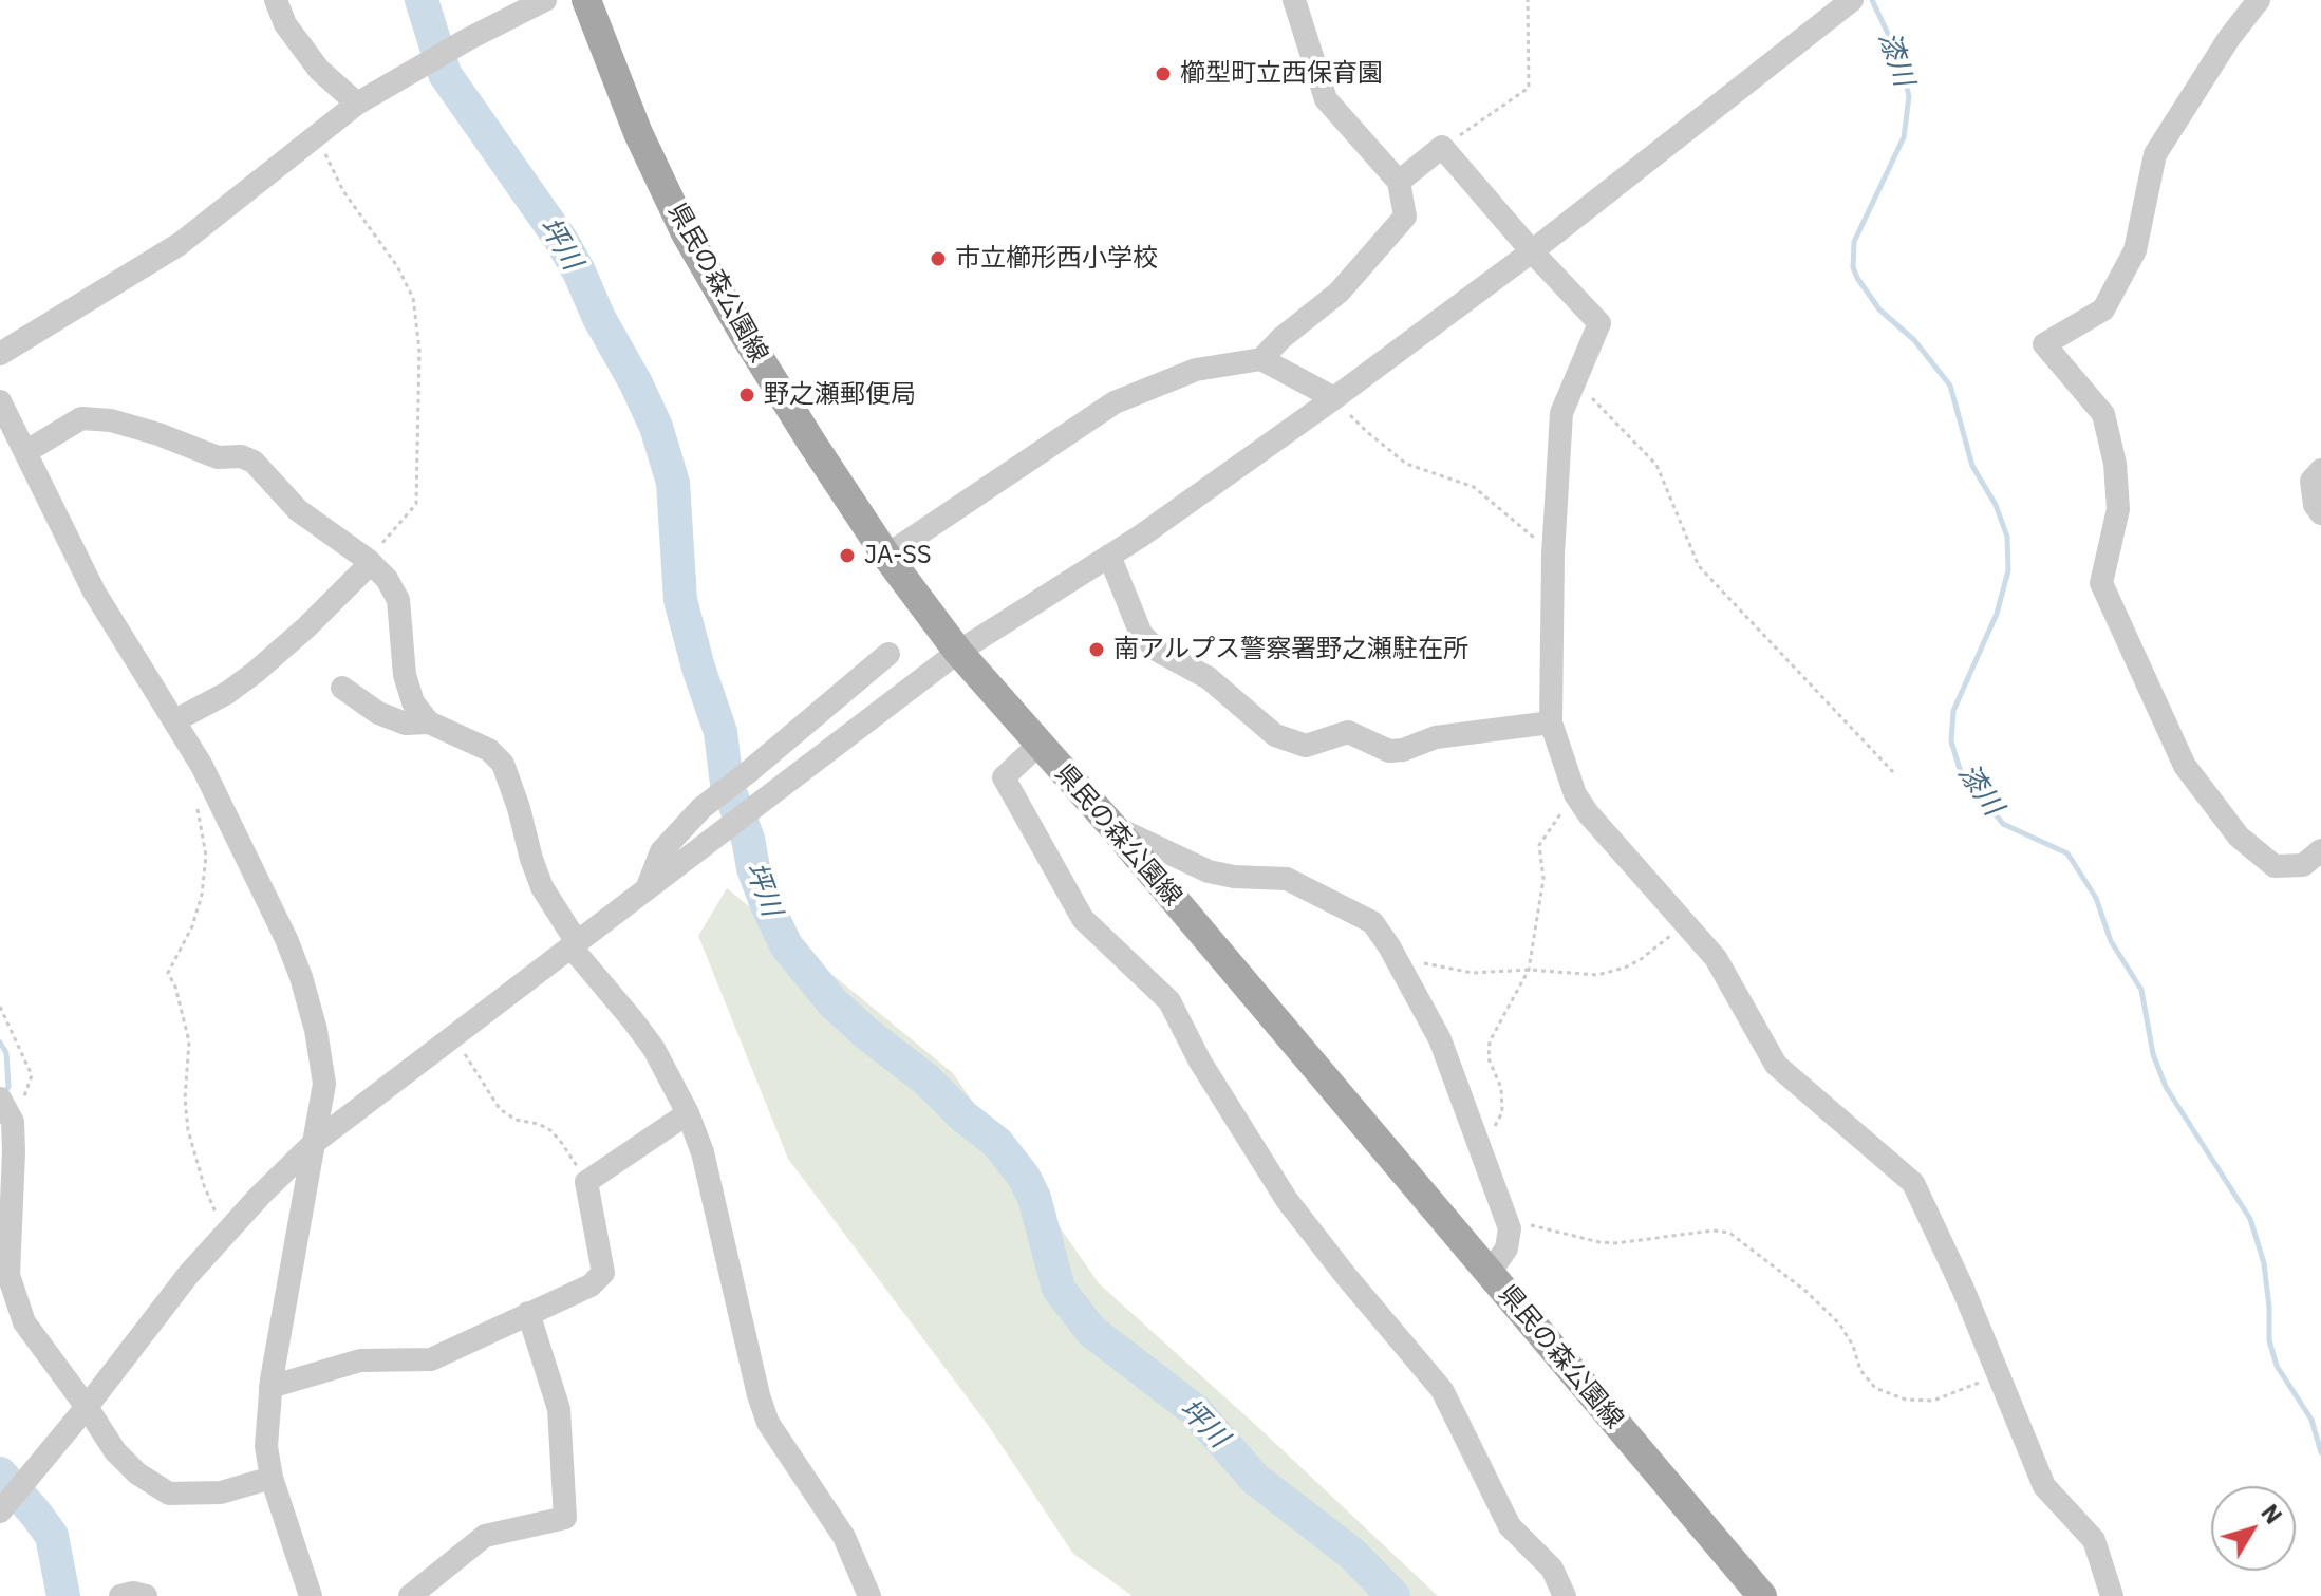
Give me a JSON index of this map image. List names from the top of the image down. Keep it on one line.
{"streets":{"main road":["県民の森公園線"]},"water":["漆川","坪川"],"places":["櫛型町立西保育園","市立櫛形西小学校","野之瀬郵便局","JA-SS","南アルプス警察署野之瀬駐在所"],"north":"top right"}
